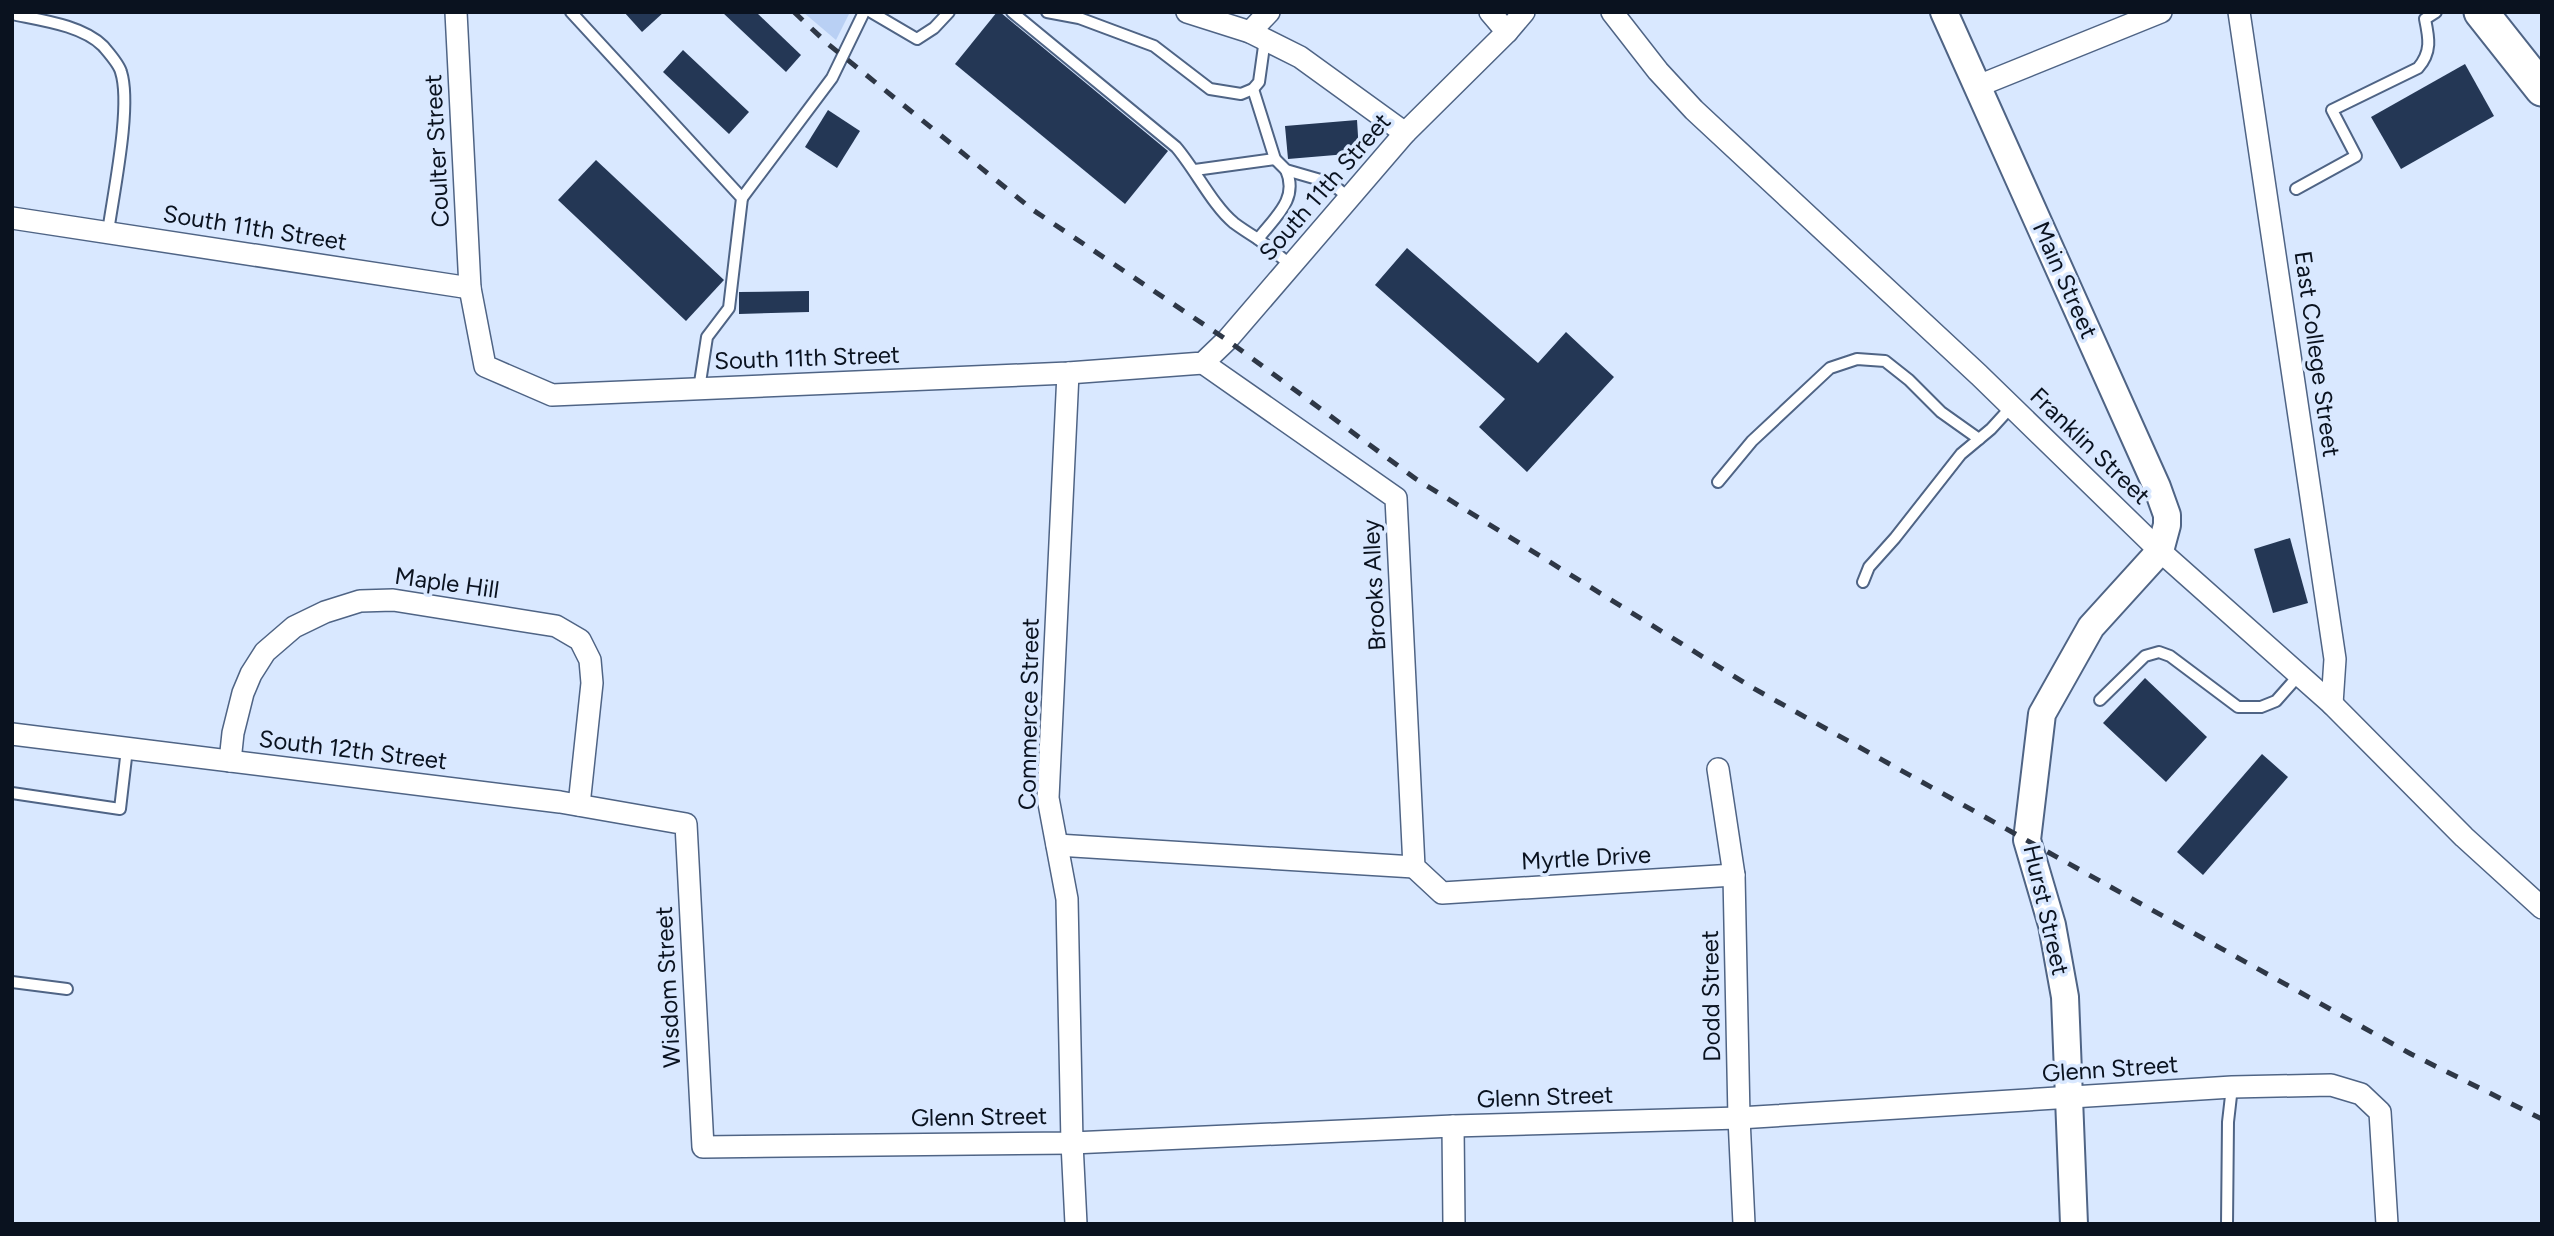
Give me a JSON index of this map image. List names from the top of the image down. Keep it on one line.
{"streets":{"street":["Coulter Street","South 11th Street","Main Street","East College Street","Franklin Street","Maple Hill","Brooks Alley","Commerce Street","South 12th Street","Myrtle Drive","Hurst Street","Wisdom Street","Dodd Street","Glenn Street"]},"crossings":[["Coulter Street","South 11th Street"],["South 11th Street","Brooks Alley"],["South 11th Street","Commerce Street"],["Main Street","Franklin Street"],["Main Street","Hurst Street"],["East College Street","Franklin Street"],["Franklin Street","Hurst Street"],["Maple Hill","South 12th Street"],["Brooks Alley","Myrtle Drive"],["Commerce Street","Glenn Street"],["South 12th Street","Wisdom Street"],["Myrtle Drive","Dodd Street"],["Hurst Street","Glenn Street"],["Wisdom Street","Glenn Street"],["Dodd Street","Glenn Street"]]}
